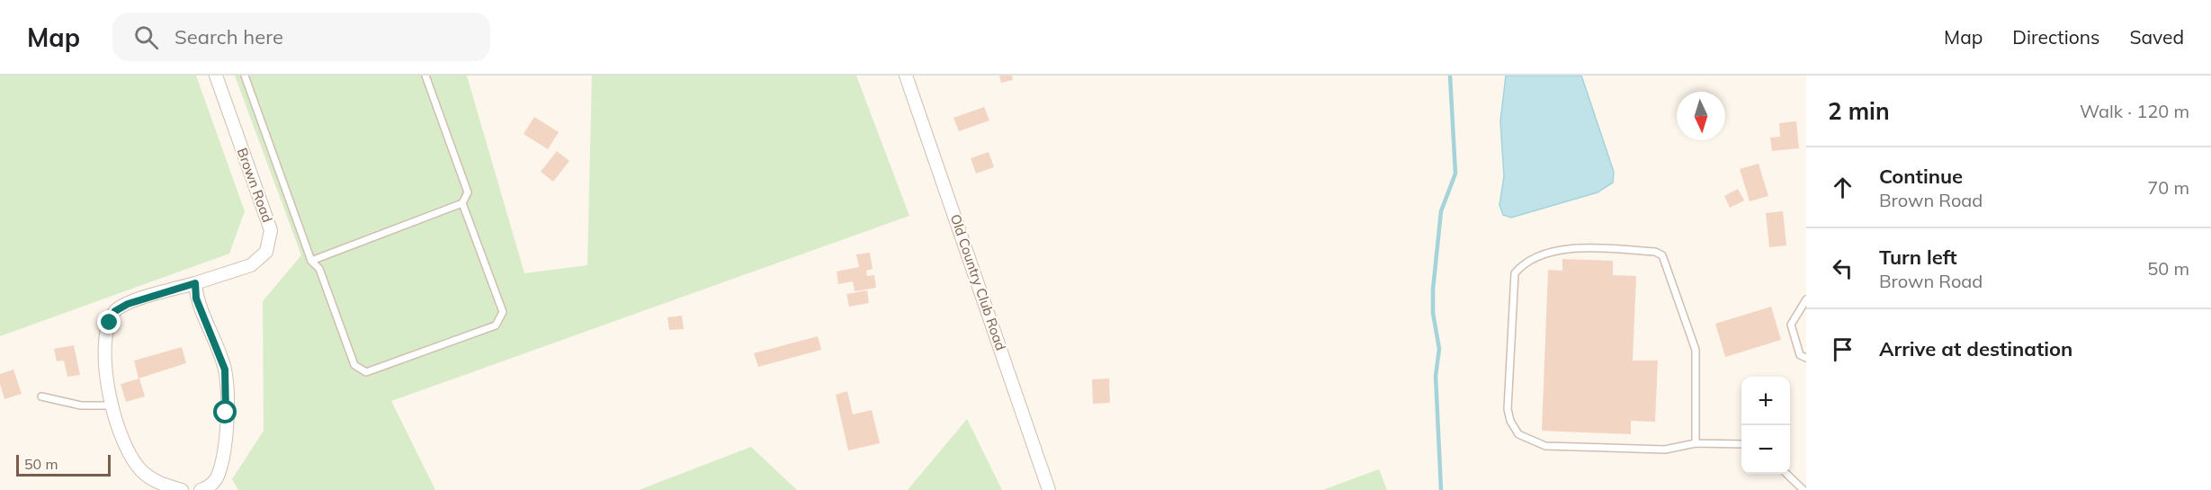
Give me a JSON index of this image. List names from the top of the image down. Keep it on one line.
{"streets":{"street":["Brown Road","Old Country Club Road"]},"scale_bar":"50 m","north":"bottom","page":{"header":"Map","search":"Search here","nav":["Map","Directions","Saved"],"heading":["2 min","Walk · 120 m"],"list":[["Continue","Brown Road","70 m"],["Turn left","Brown Road","50 m"],"Arrive at destination"],"map_buttons":["+","−"],"scale":"50 m"}}
